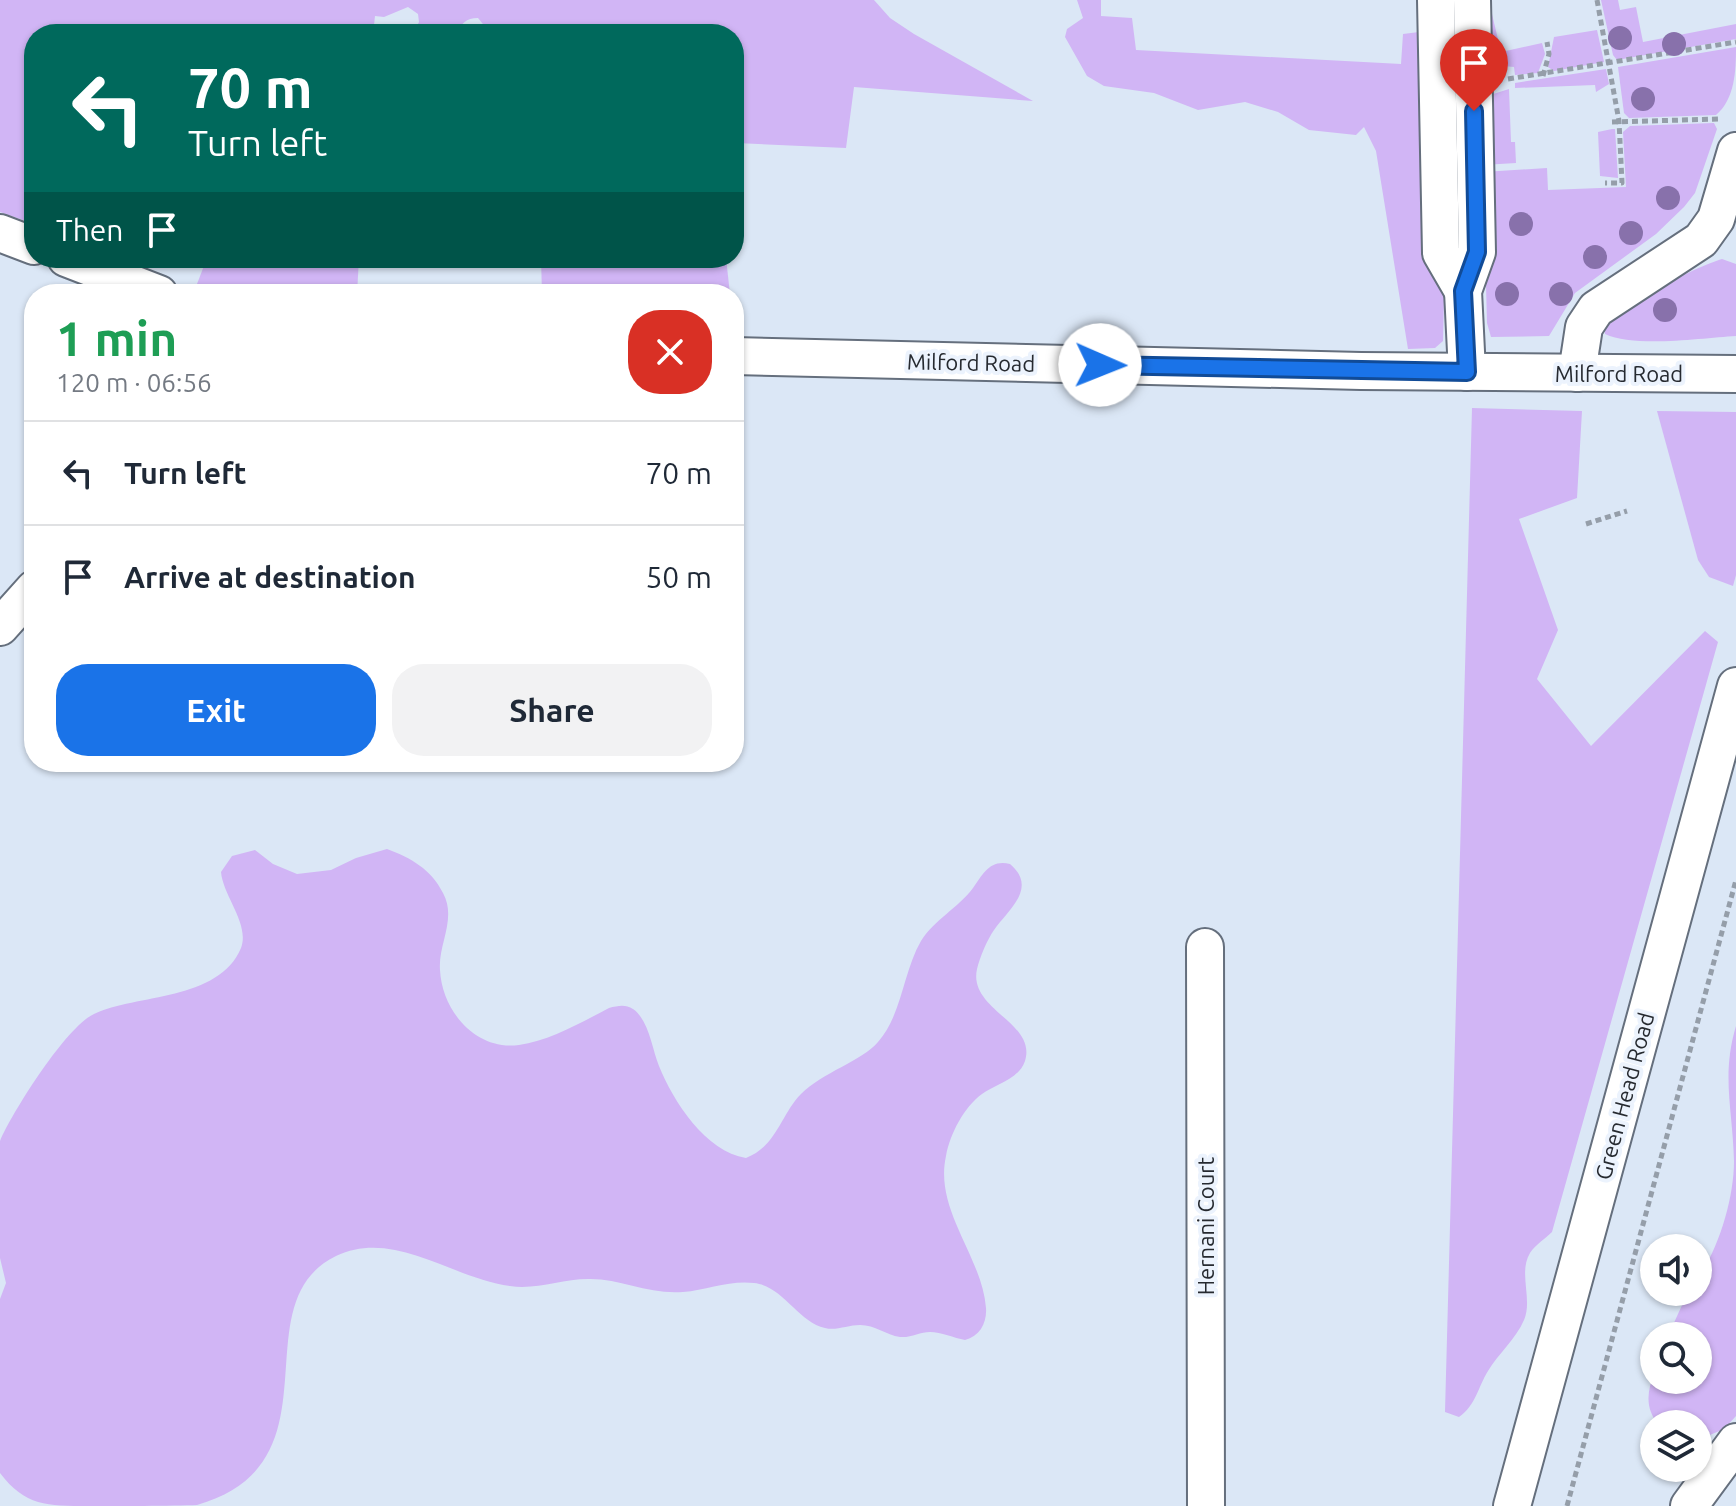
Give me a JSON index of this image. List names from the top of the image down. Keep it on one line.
{"streets":{"street":["Milford Road","Green Head Road","Hernani Court"]},"page":{"turn":["70 m","Turn left"],"then":"Then","heading":["1 min","120 m · 06:56"],"list":[{"name":"Turn left","value":"70 m"},{"name":"Arrive at destination","value":"50 m"}],"buttons":["Exit","Share"]}}
